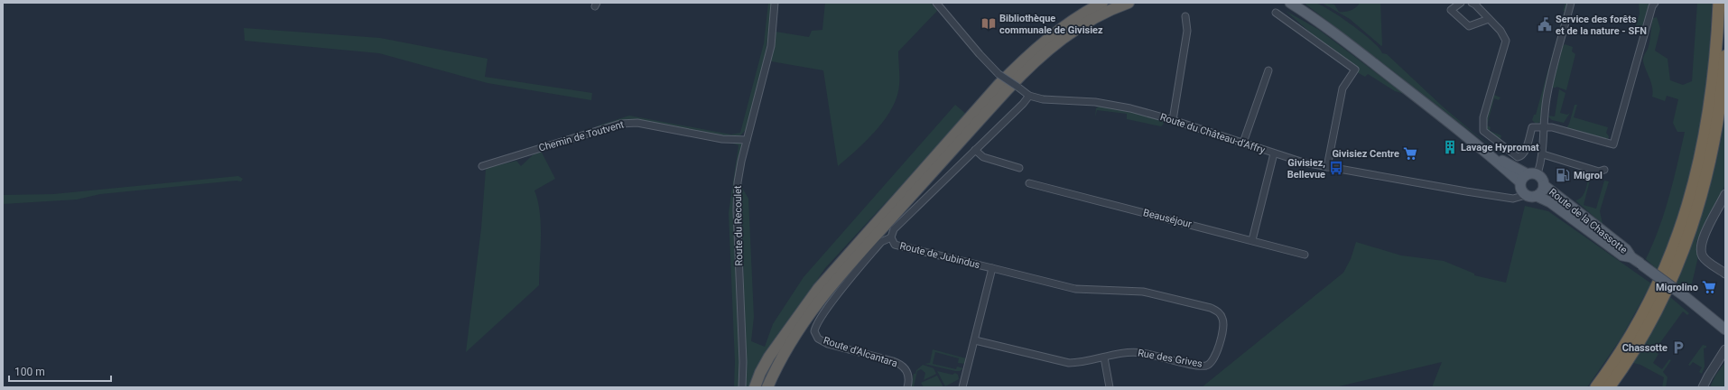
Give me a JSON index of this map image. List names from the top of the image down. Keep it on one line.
{"streets":{"main road":["Route de la Chassotte"],"street":["Route du Château-d'Affry","Chemin de Toutvent","Beauséjour","Route du Recoulet","Route de Jubindus","Route d'Alcantara","Rue des Grives"]},"crossings":[["Route du Château-d'Affry","Route de la Chassotte"],["Route du Château-d'Affry","Route de Jubindus"],["Chemin de Toutvent","Route du Recoulet"],["Route de Jubindus","Route d'Alcantara"],["Route de Jubindus","Rue des Grives"]],"places":{"library":["Bibliothèque communale de Givisiez"],"public building":["Service des forêts et de la nature - SFN"],"building":["Lavage Hypromat"],"supermarket":["Givisiez Centre","Migrolino"],"bus stop":["Givisiez, Bellevue"],"fuel station":["Migrol"],"parking":["Chassotte"]},"scale_bar":"100 m"}
